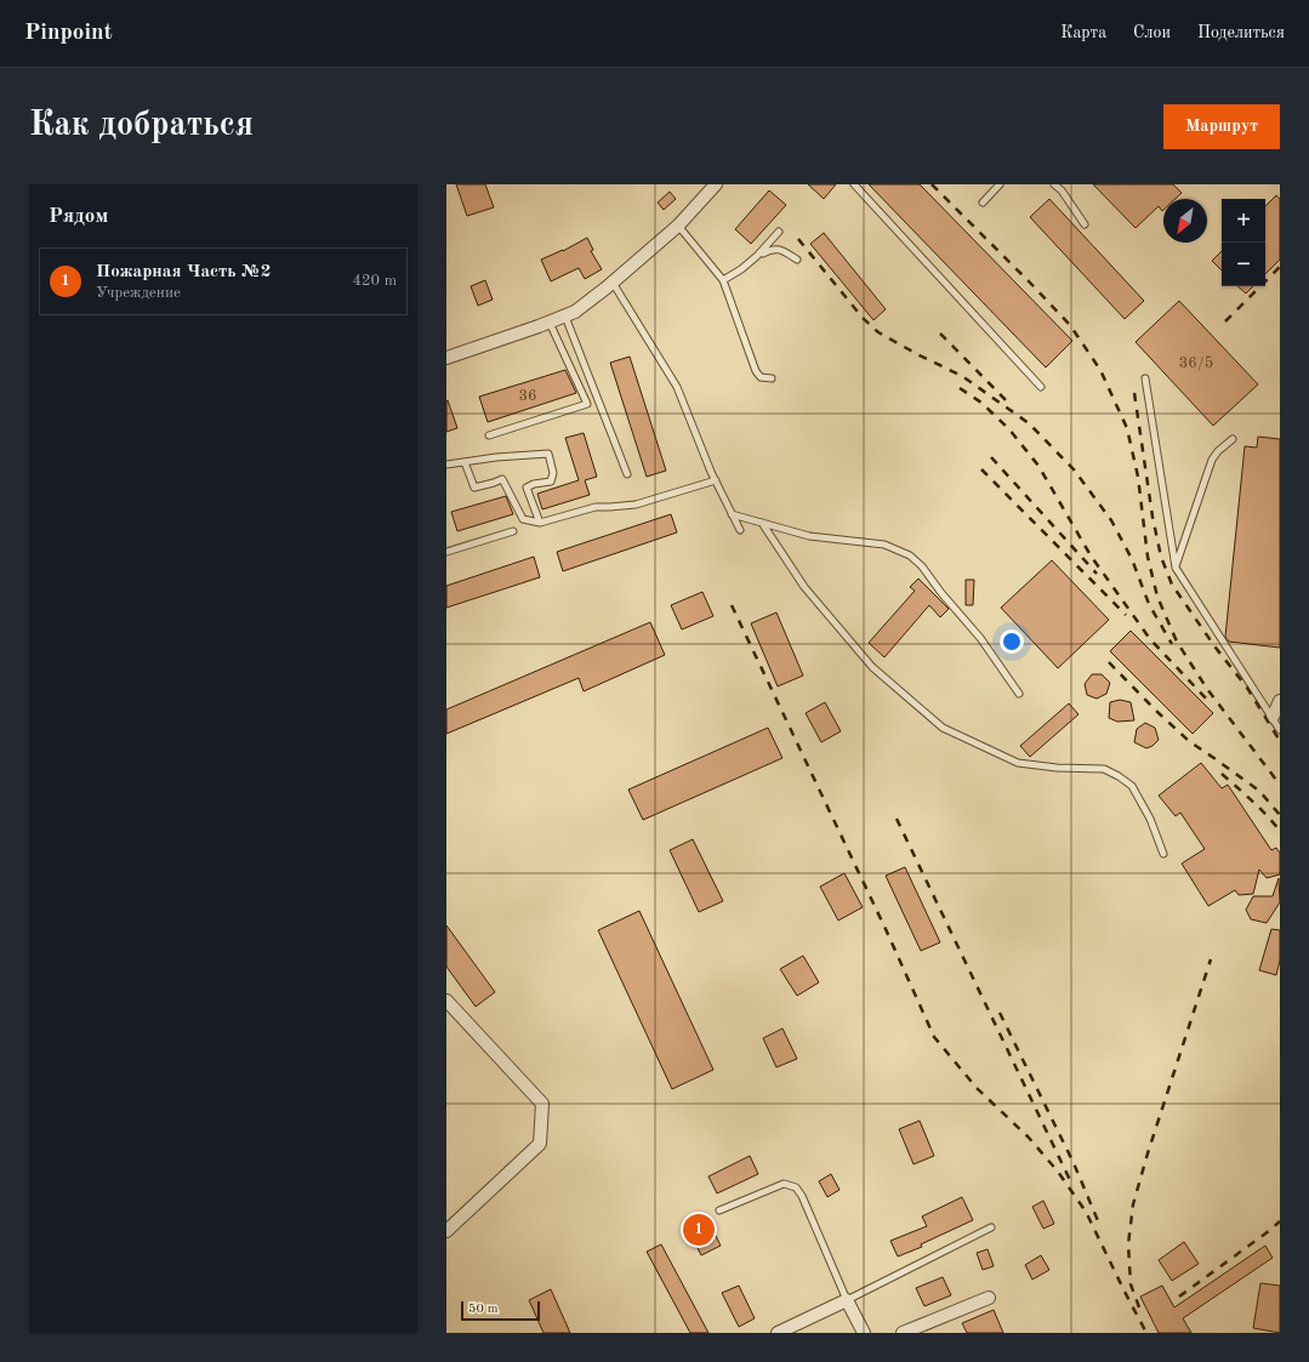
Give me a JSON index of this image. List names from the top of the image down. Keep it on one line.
{"house_numbers":["36/5","36"],"scale_bar":"50 m","north":"bottom left","page":{"header":"Pinpoint","nav":["Карта","Слои","Поделиться"],"buttons":"Маршрут","title":"Как добраться","heading":"Рядом","map_buttons":["+","−"],"list":[{"mark":"1","name":"Пожарная Часть №2","note":"Учреждение","value":"420 m"}],"pins":"1","scale":"50 m"}}
